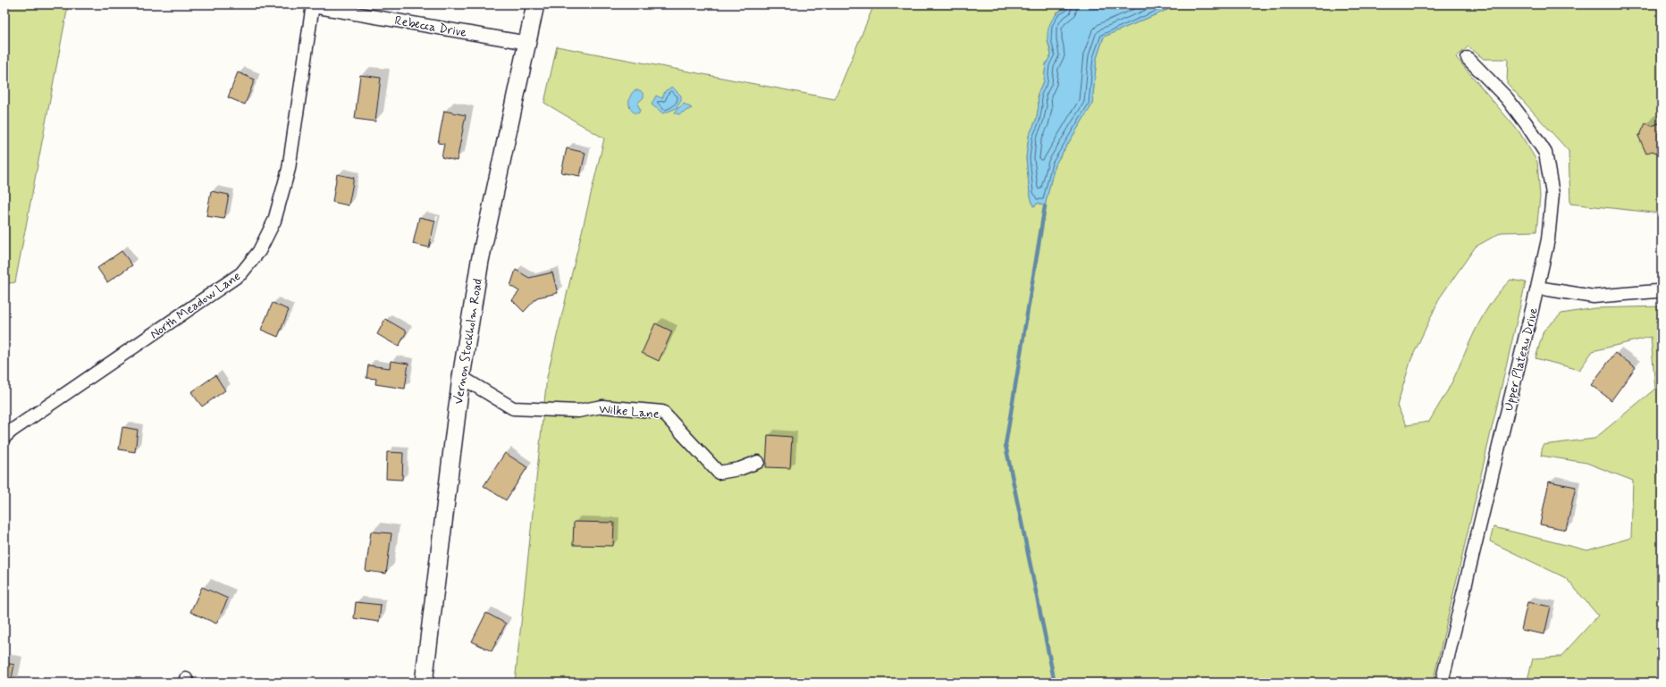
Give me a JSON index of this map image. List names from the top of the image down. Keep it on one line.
{"streets":{"main road":["Vernon Stockholm Road"],"street":["Rebecca Drive","North Meadow Lane","Upper Plateau Drive","Wilke Lane"]},"crossings":[["Rebecca Drive","North Meadow Lane"],["Rebecca Drive","Vernon Stockholm Road"],["Vernon Stockholm Road","Wilke Lane"]]}
